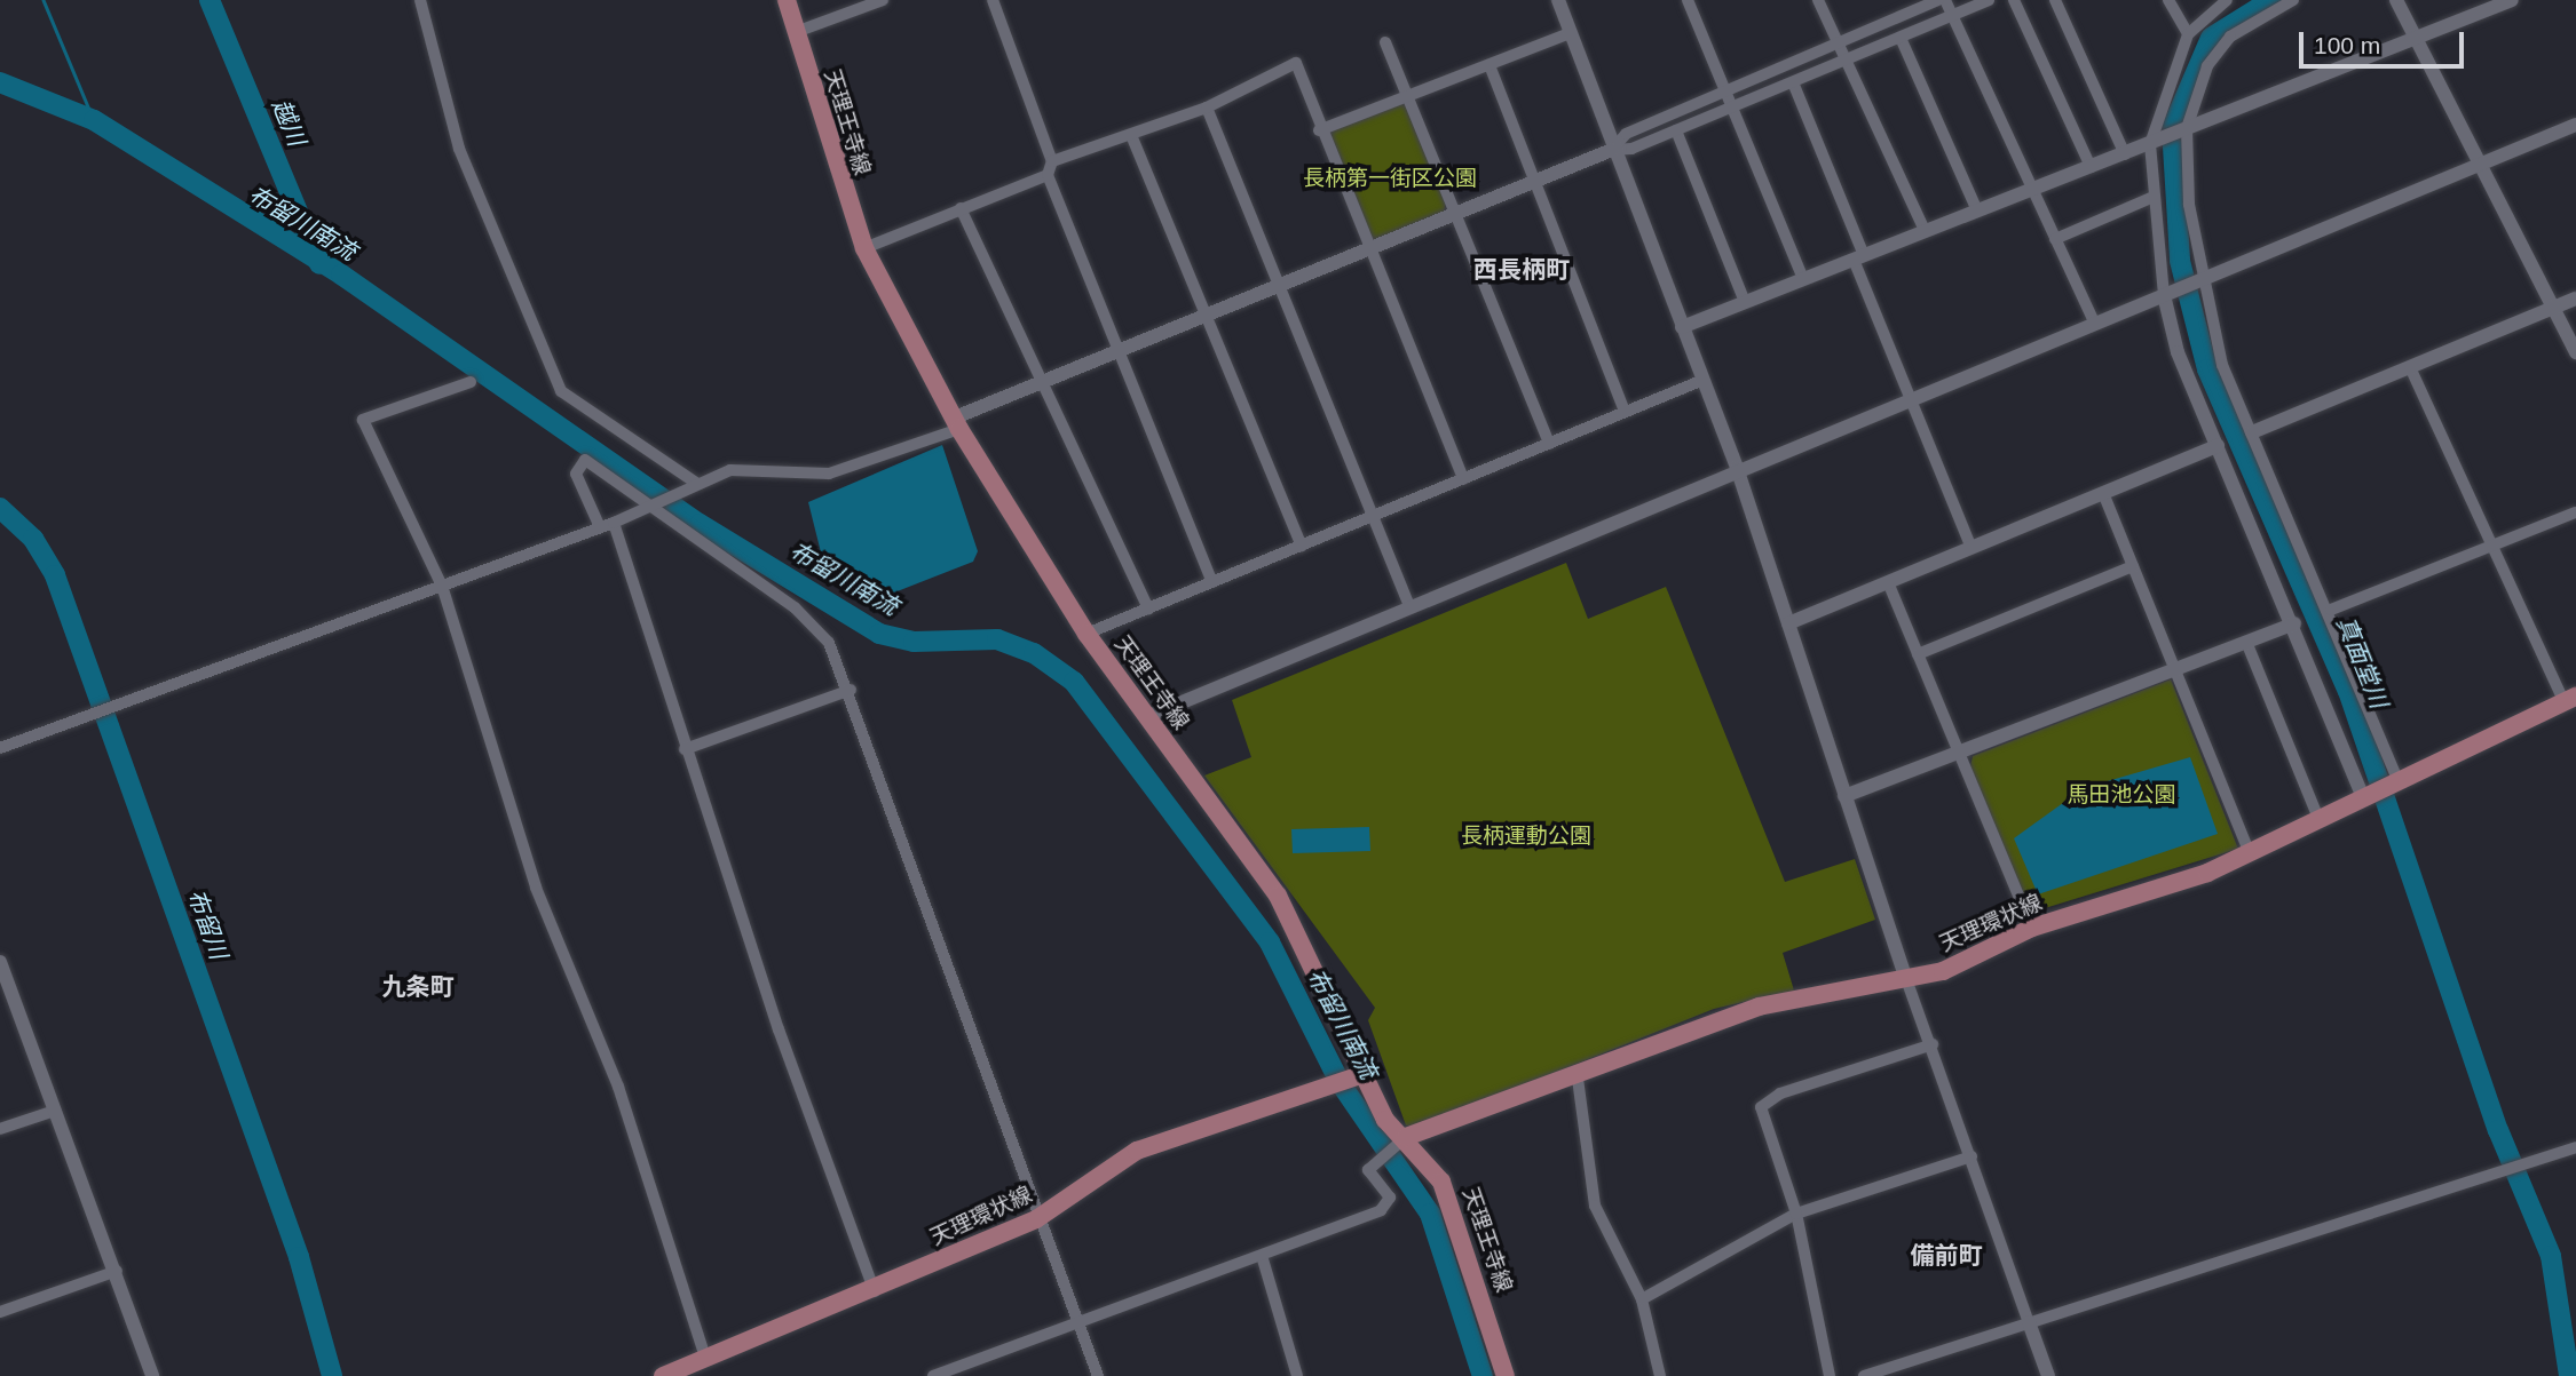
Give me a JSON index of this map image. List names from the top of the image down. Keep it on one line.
{"streets":{"main road":["天理王寺線","天理環状線"]},"crossings":[["天理王寺線","天理環状線"]],"districts":["西長柄町","九条町","備前町"],"water":["越川","布留川南流","真面堂川","布留川"],"parks":["長柄第一街区公園","馬田池公園","長柄運動公園"],"scale_bar":"100 m"}
